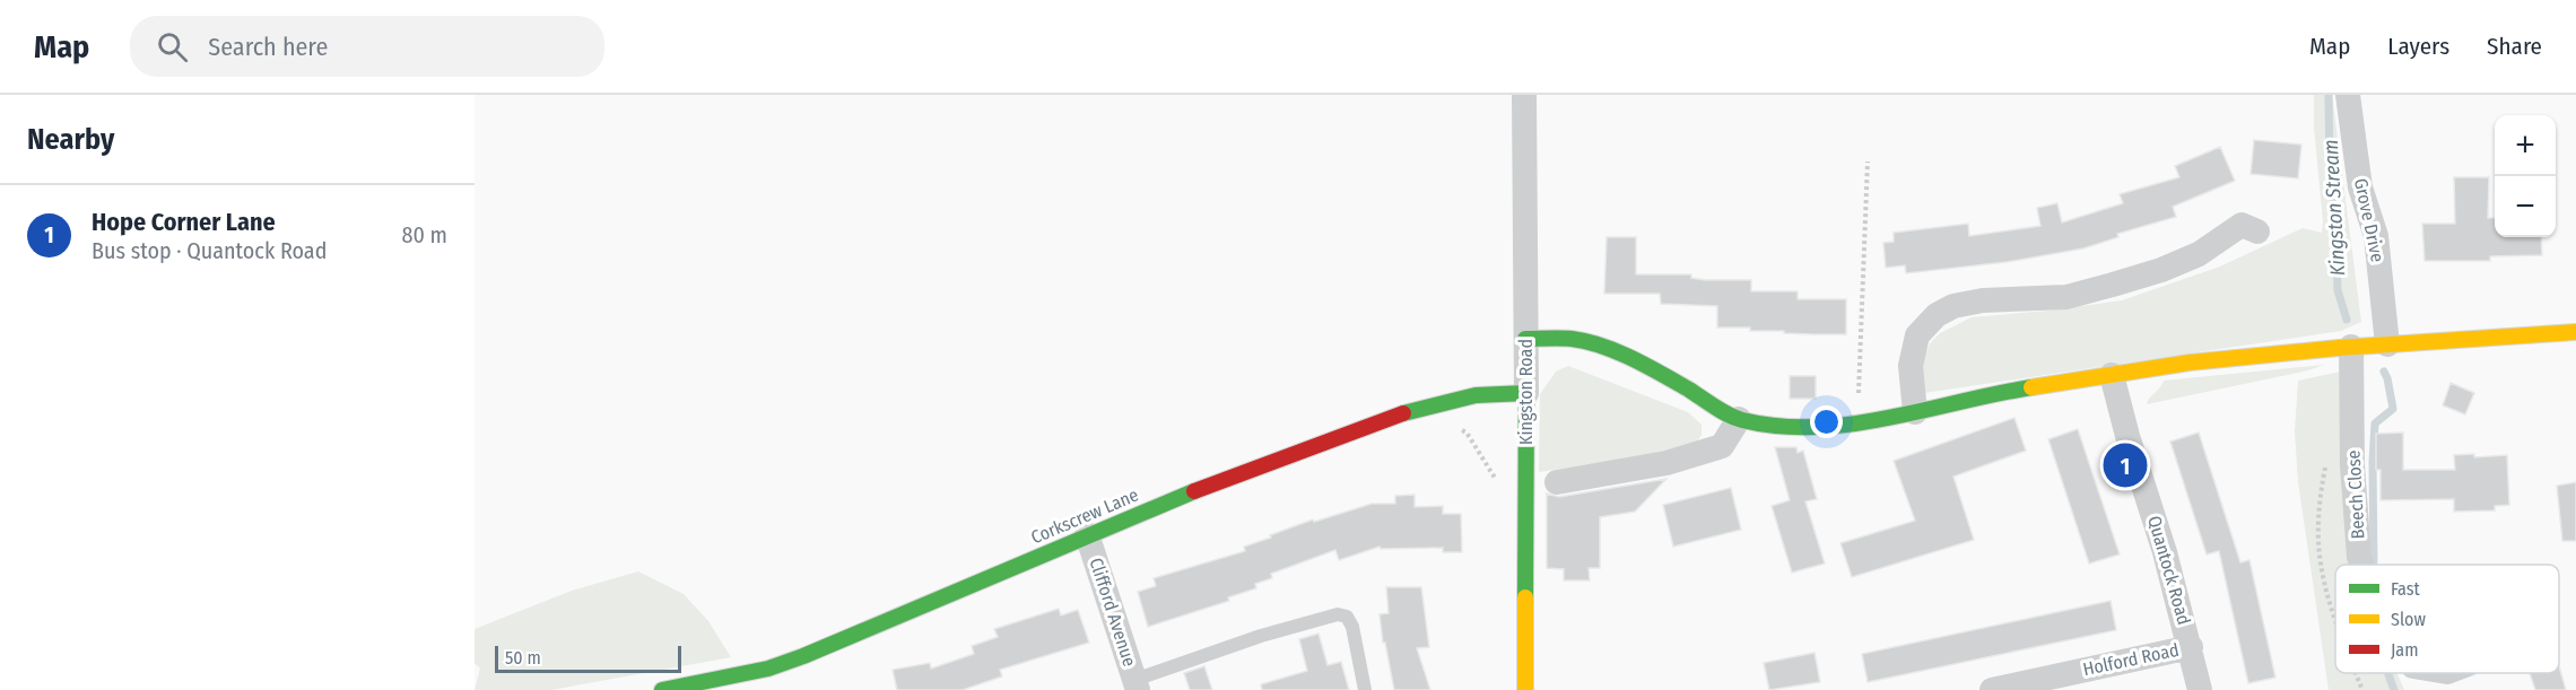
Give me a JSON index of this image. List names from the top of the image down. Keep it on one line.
{"streets":{"street":["Grove Drive","Kingston Road","Beech Close","Corkscrew Lane","Quantock Road","Clifford Avenue","Holford Road"]},"crossings":[["Kingston Road","Corkscrew Lane"],["Corkscrew Lane","Clifford Avenue"],["Quantock Road","Holford Road"]],"water":["Kingston Stream"],"legend":["Fast","Slow","Jam"],"scale_bar":"50 m","page":{"header":"Map","search":"Search here","nav":["Map","Layers","Share"],"heading":"Nearby","map_buttons":["+","−"],"list":[{"mark":"1","name":"Hope Corner Lane","note":"Bus stop · Quantock Road","value":"80 m"}],"pins":"1","scale":"50 m"}}
